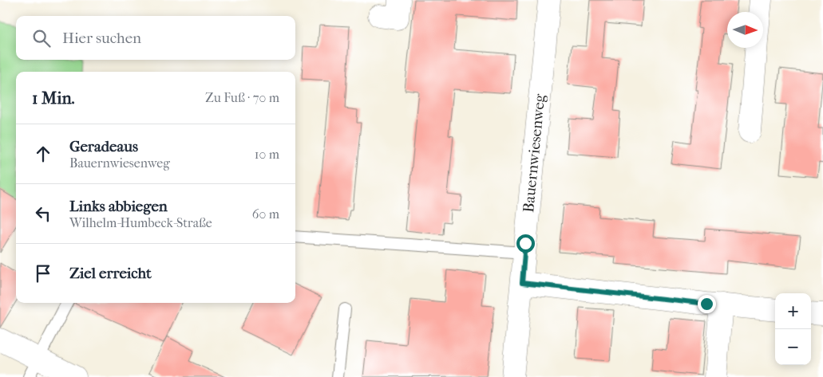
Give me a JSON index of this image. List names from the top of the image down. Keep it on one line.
{"streets":{"street":["Bauernwiesenweg"]},"north":"right","page":{"search":"Hier suchen","heading":["1 Min.","Zu Fuß · 70 m"],"list":[["Geradeaus","Bauernwiesenweg","10 m"],["Links abbiegen","Wilhelm-Humbeck-Straße","60 m"],"Ziel erreicht"],"map_buttons":["+","−"]}}
